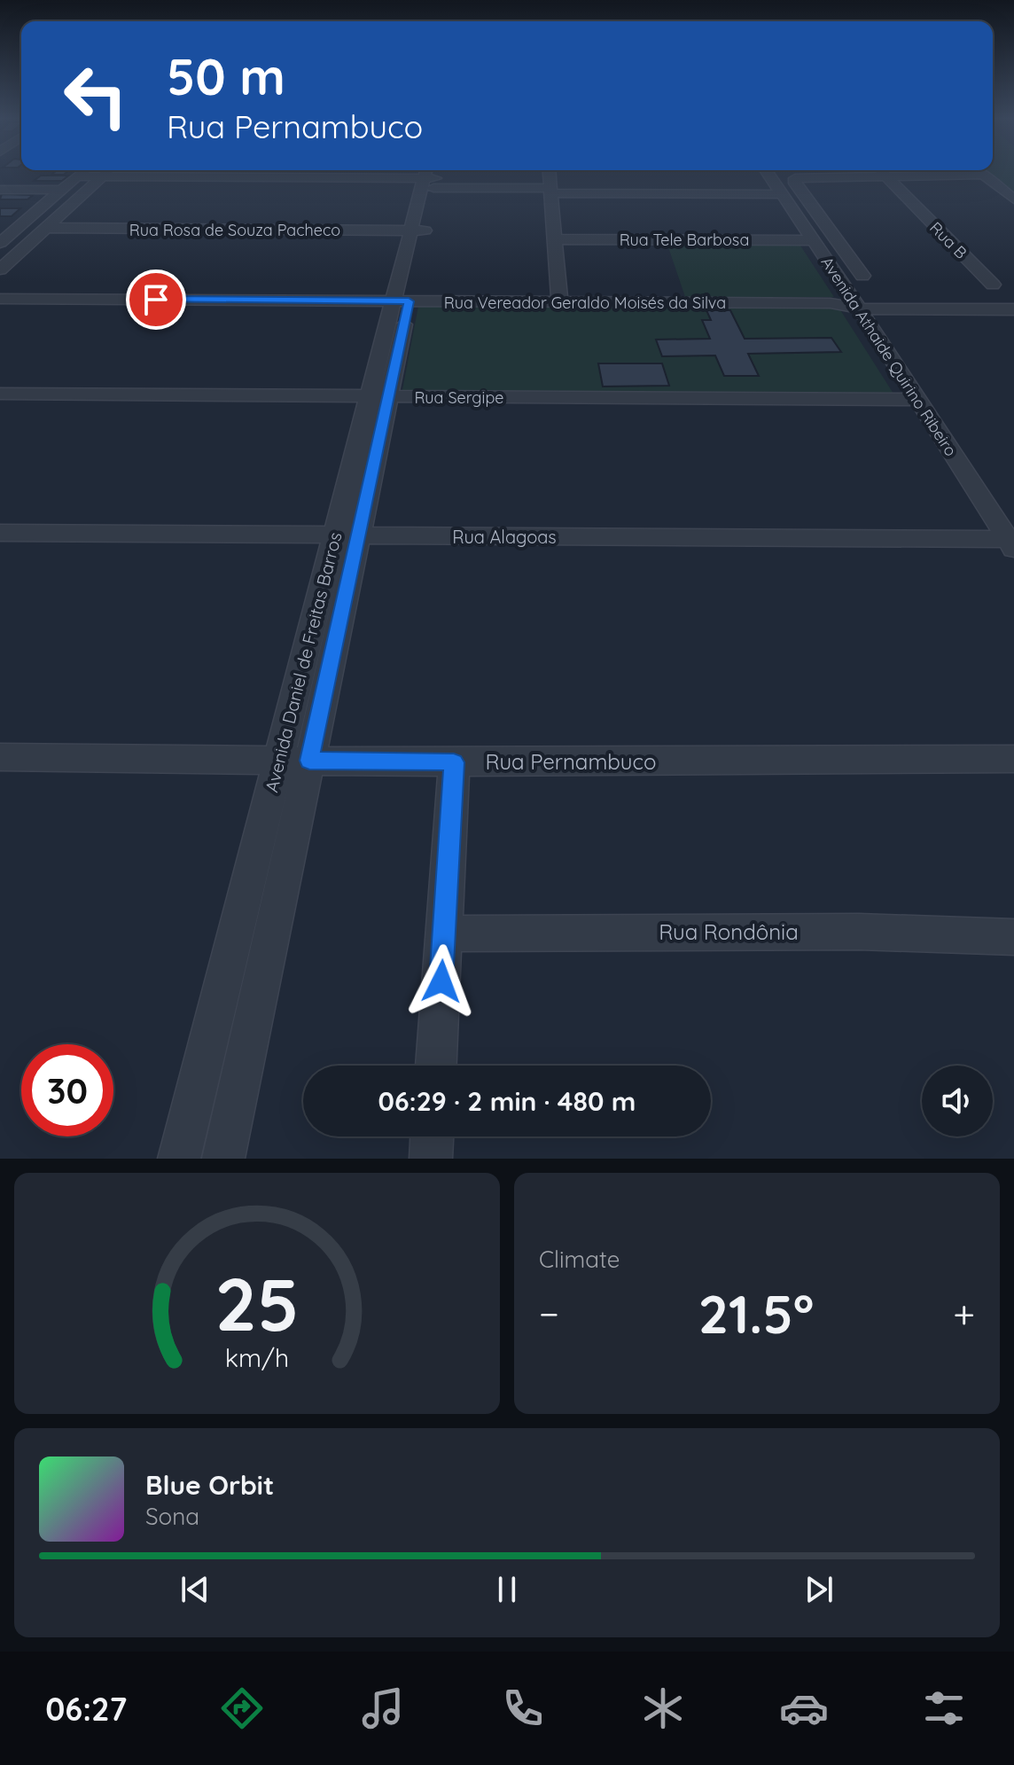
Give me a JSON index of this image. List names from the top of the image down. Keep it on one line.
{"streets":{"street":["Rua Rosa de Souza Pacheco","Rua Tele Barbosa","Rua B","Rua Vereador Geraldo Moisés da Silva","Avenida Athaide Quirino Ribeiro","Rua Sergipe","Rua Alagoas","Avenida Daniel de Freitas Barros","Rua Pernambuco","Rua Rondônia"]},"crossings":[["Rua Rosa de Souza Pacheco","Avenida Daniel de Freitas Barros"],["Rua Tele Barbosa","Avenida Athaide Quirino Ribeiro"],["Rua Vereador Geraldo Moisés da Silva","Avenida Athaide Quirino Ribeiro"],["Rua Vereador Geraldo Moisés da Silva","Avenida Daniel de Freitas Barros"],["Avenida Athaide Quirino Ribeiro","Rua Sergipe"],["Avenida Athaide Quirino Ribeiro","Rua Alagoas"],["Rua Sergipe","Avenida Daniel de Freitas Barros"],["Rua Alagoas","Avenida Daniel de Freitas Barros"],["Avenida Daniel de Freitas Barros","Rua Pernambuco"]],"page":{"turn":["50 m","Rua Pernambuco"],"limit":"30","trip":"06:29 · 2 min · 480 m","tile":"Climate","heat":["−","21.5°","+"],"song":["Blue Orbit","Sona"],"tabs":"06:27","gauge":["25","km/h"]}}
